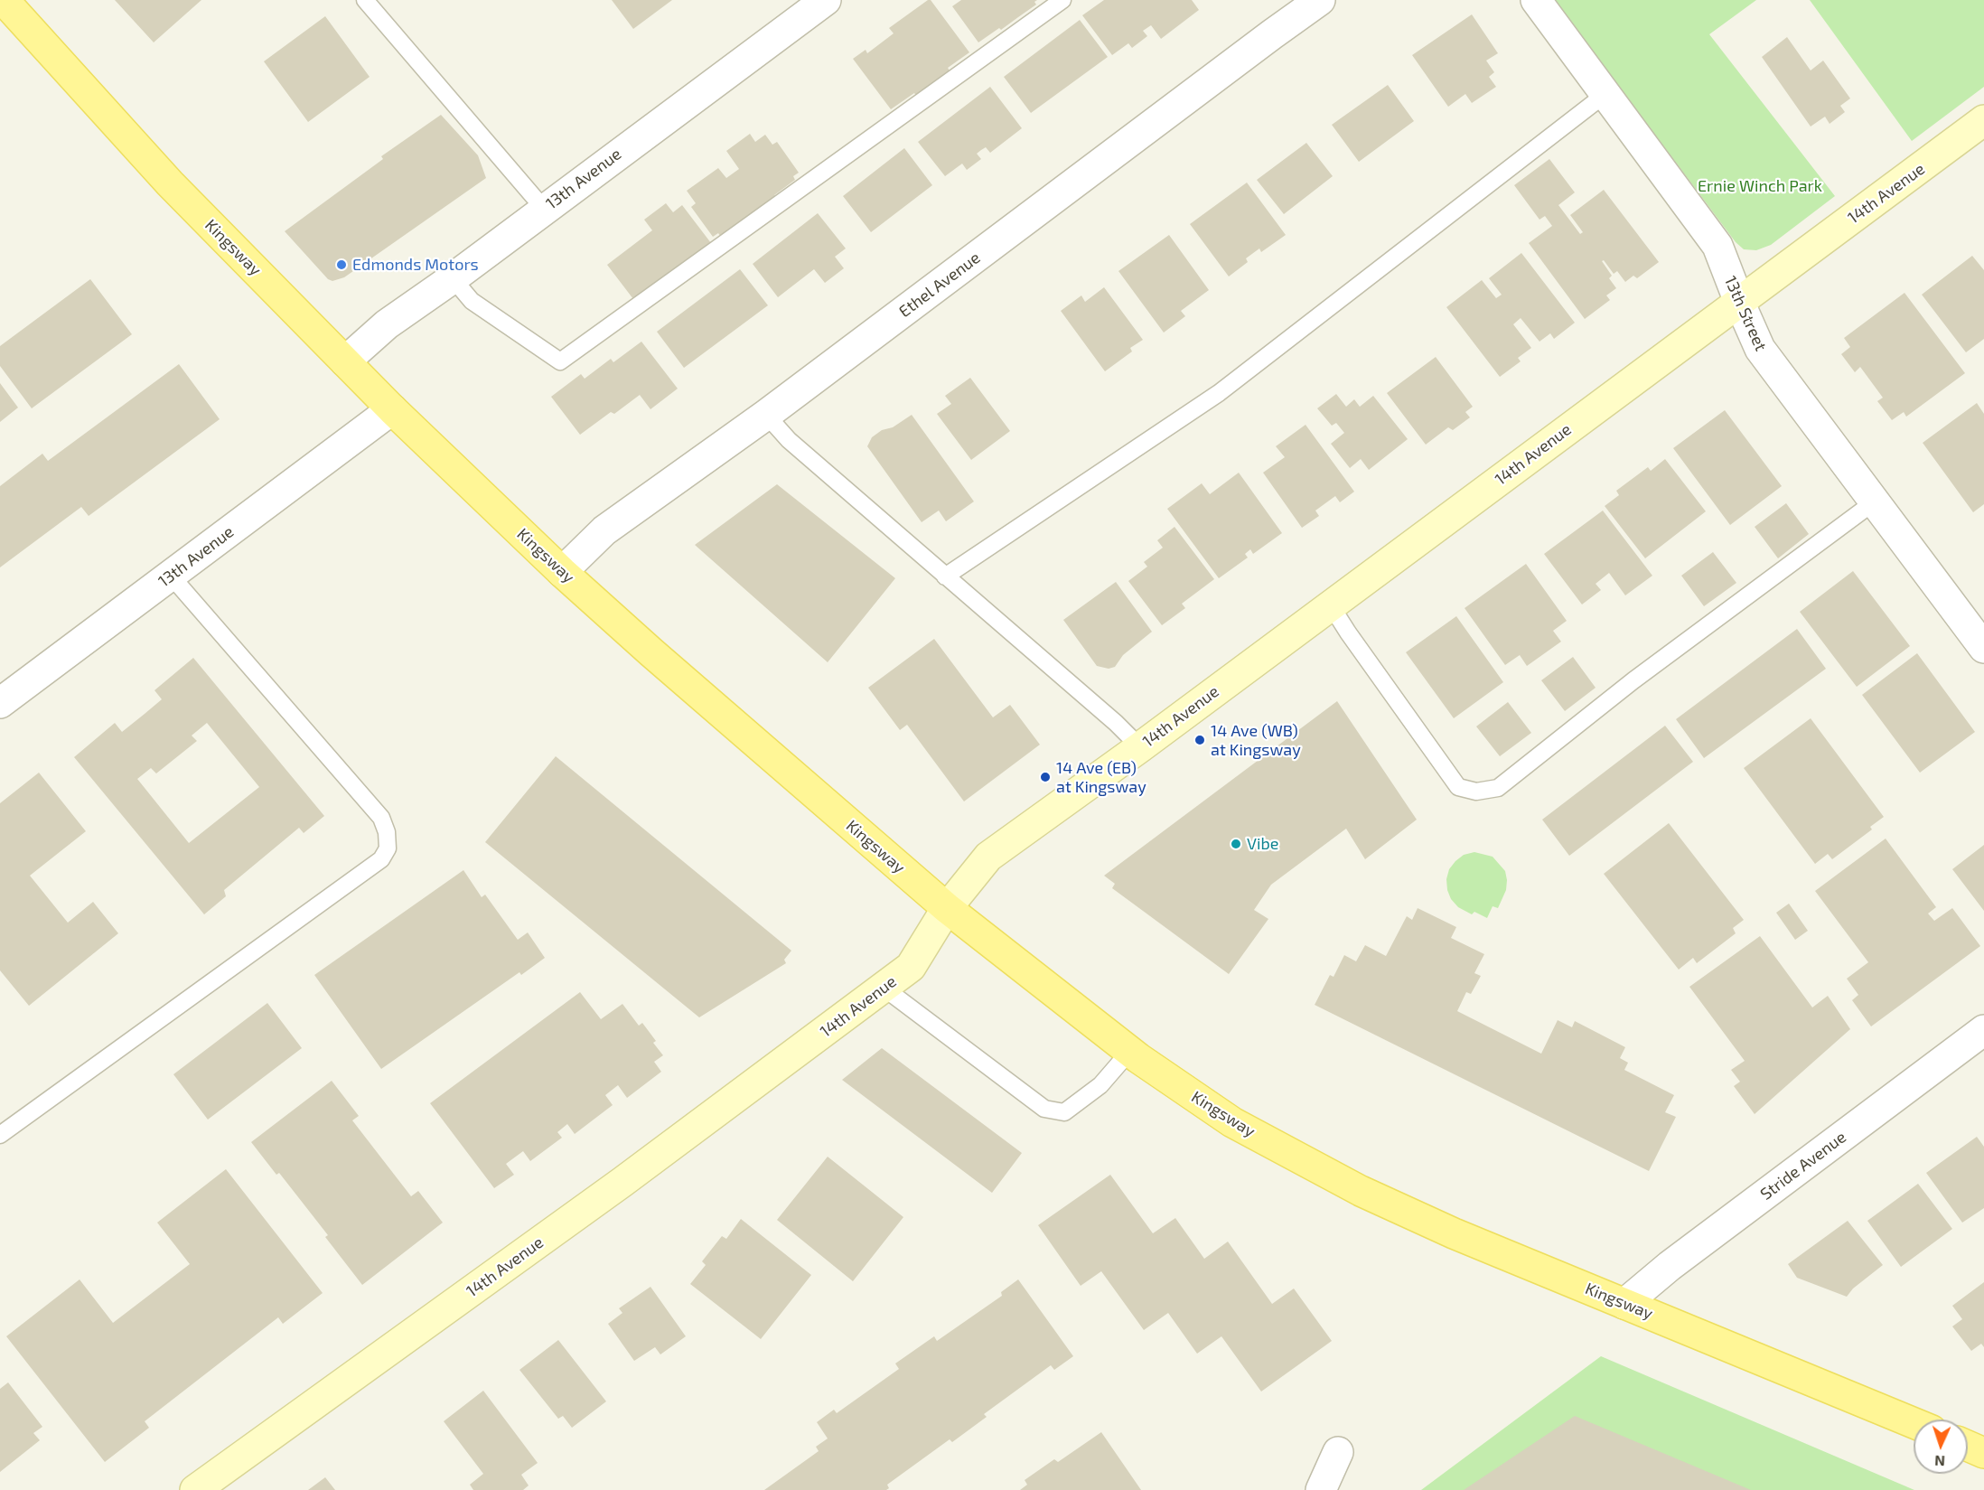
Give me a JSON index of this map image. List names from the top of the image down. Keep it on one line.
{"streets":{"main road":["Kingsway"],"street":["13th Avenue","14th Avenue","Ethel Avenue","13th Street","Stride Avenue"]},"crossings":[["13th Avenue","Kingsway"],["14th Avenue","Kingsway"],["14th Avenue","13th Street"],["Kingsway","Ethel Avenue"],["Kingsway","Stride Avenue"]],"parks":["Ernie Winch Park"],"places":["Edmonds Motors","14 Ave (WB) at Kingsway","14 Ave (EB) at Kingsway","Vibe"],"north":"bottom"}
